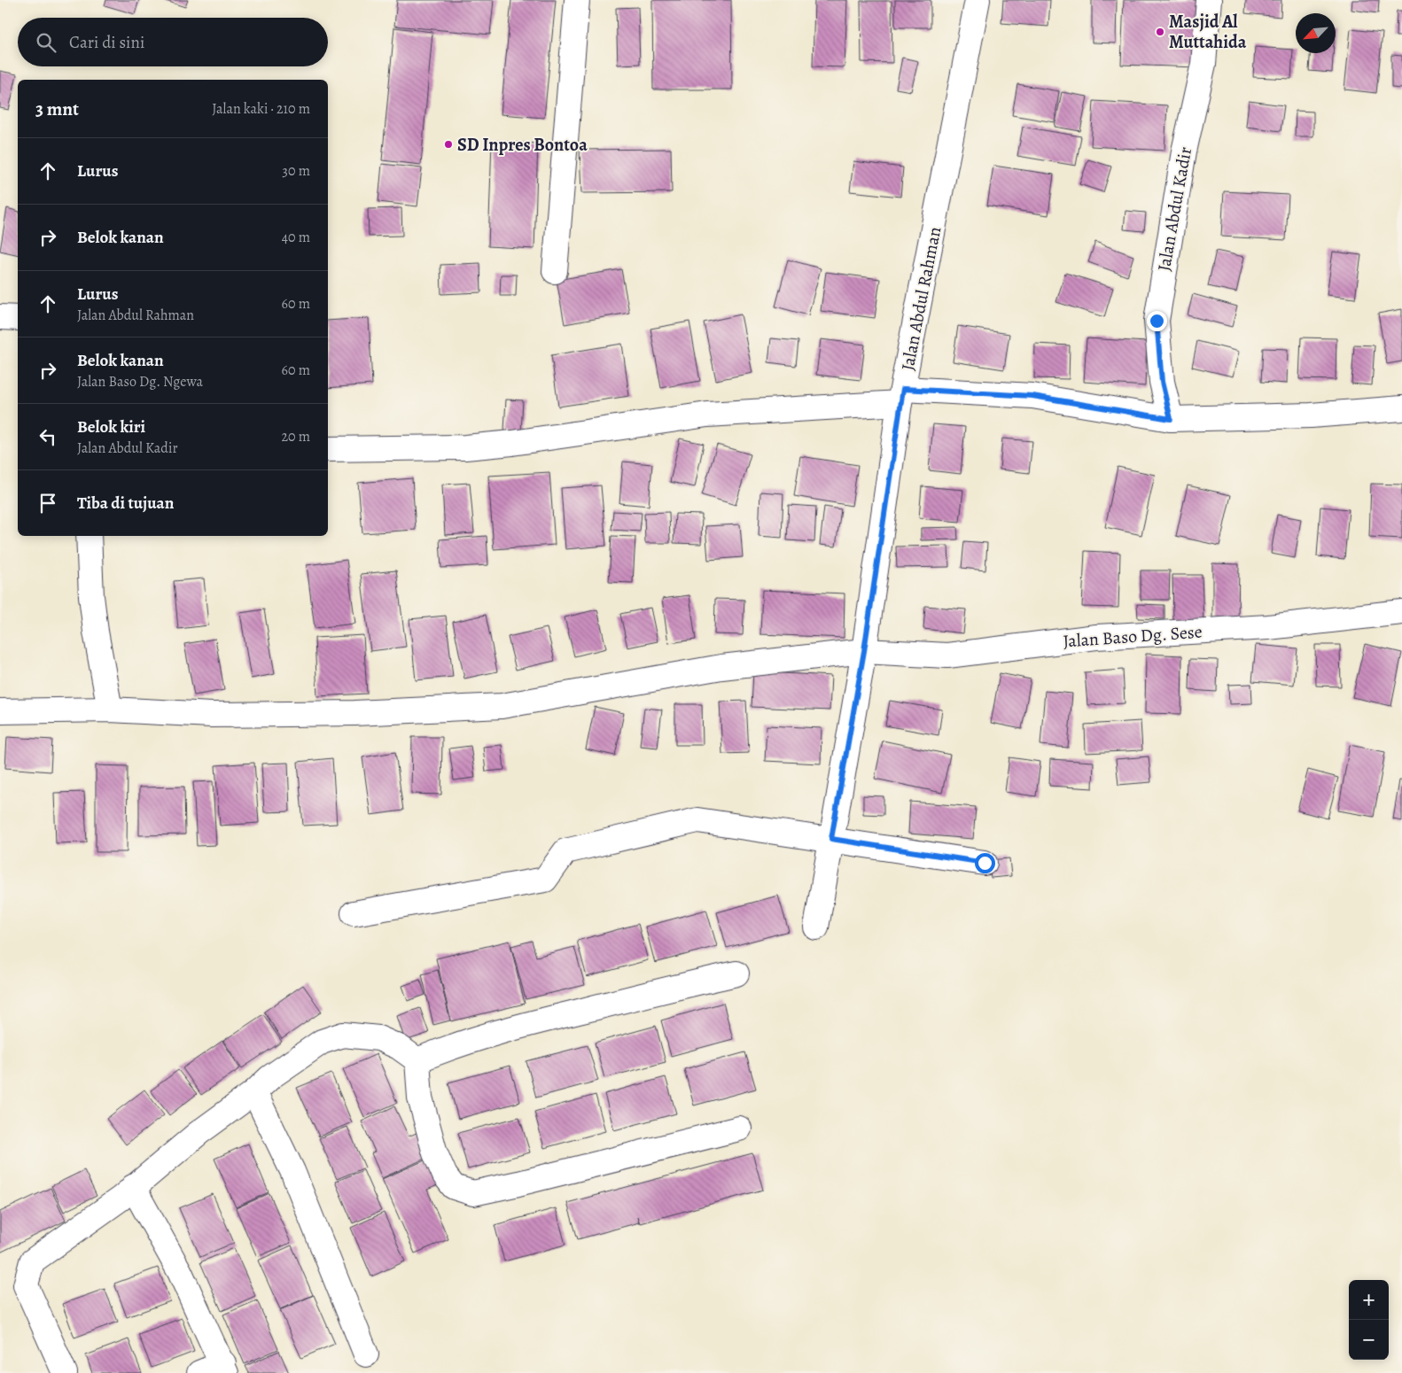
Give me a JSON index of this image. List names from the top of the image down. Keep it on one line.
{"streets":{"street":["Jalan Abdul Kadir","Jalan Abdul Rahman","Jalan Baso Dg. Sese"]},"crossings":[["Jalan Abdul Rahman","Jalan Baso Dg. Sese"]],"places":["Masjid Al Muttahida","SD Inpres Bontoa"],"north":"bottom left","page":{"search":"Cari di sini","heading":["3 mnt","Jalan kaki · 210 m"],"list":[["Lurus","30 m"],["Belok kanan","40 m"],["Lurus","Jalan Abdul Rahman","60 m"],["Belok kanan","Jalan Baso Dg. Ngewa","60 m"],["Belok kiri","Jalan Abdul Kadir","20 m"],"Tiba di tujuan"],"map_buttons":["+","−"]}}
